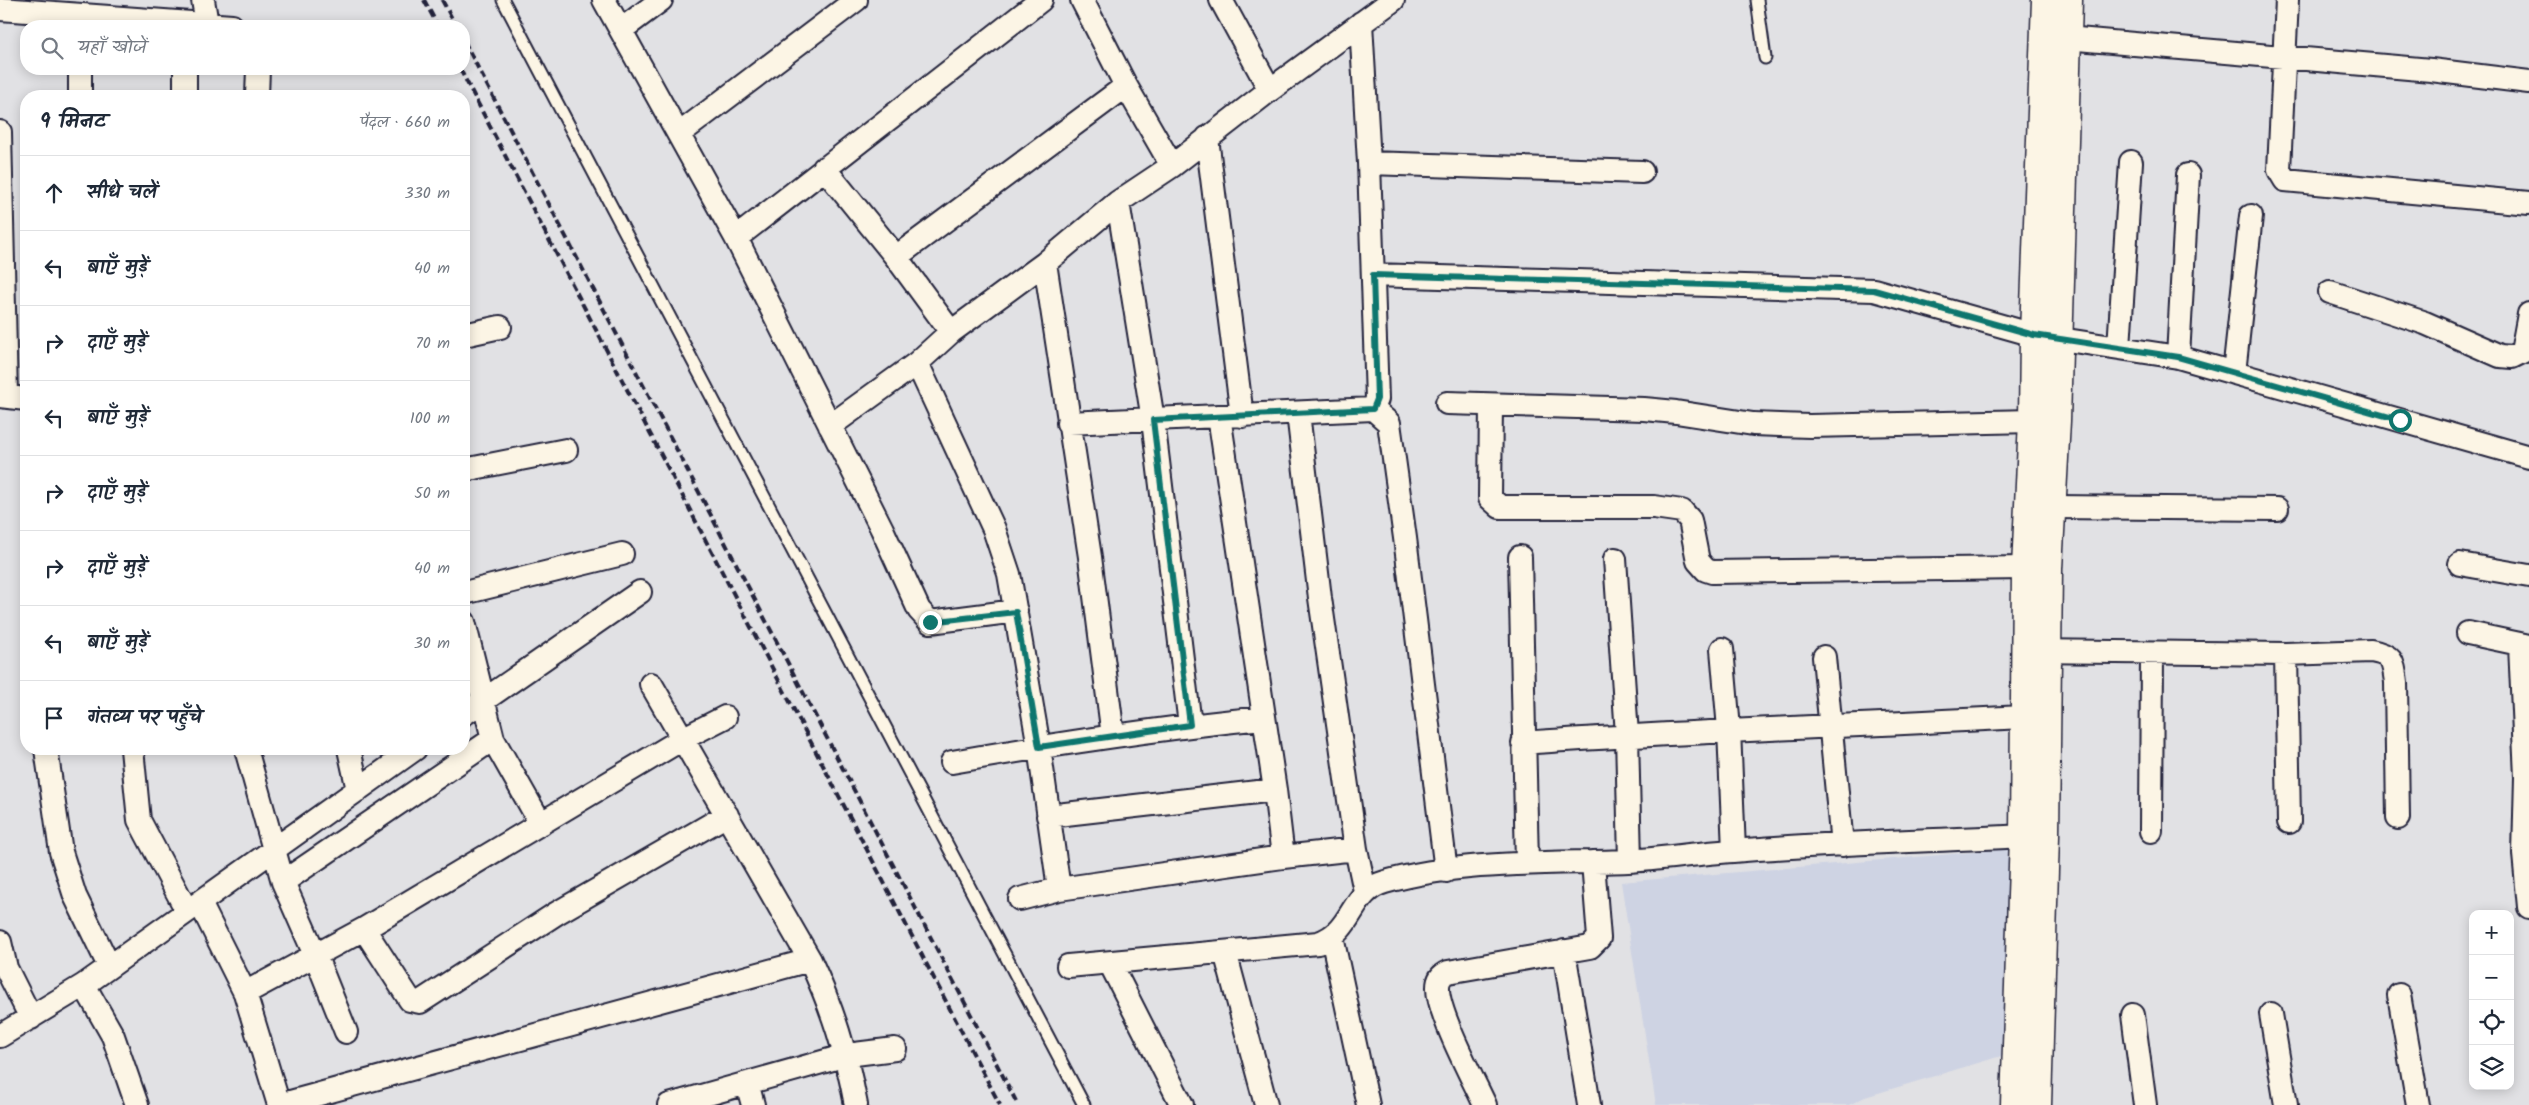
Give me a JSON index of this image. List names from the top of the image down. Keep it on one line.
{"page":{"search":"यहाँ खोजें","heading":["9 मिनट","पैदल · 660 m"],"list":[["सीधे चलें","330 m"],["बाएँ मुड़ें","40 m"],["दाएँ मुड़ें","70 m"],["बाएँ मुड़ें","100 m"],["दाएँ मुड़ें","50 m"],["दाएँ मुड़ें","40 m"],["बाएँ मुड़ें","30 m"],"गंतव्य पर पहुँचे"],"map_buttons":["+","−"]}}
